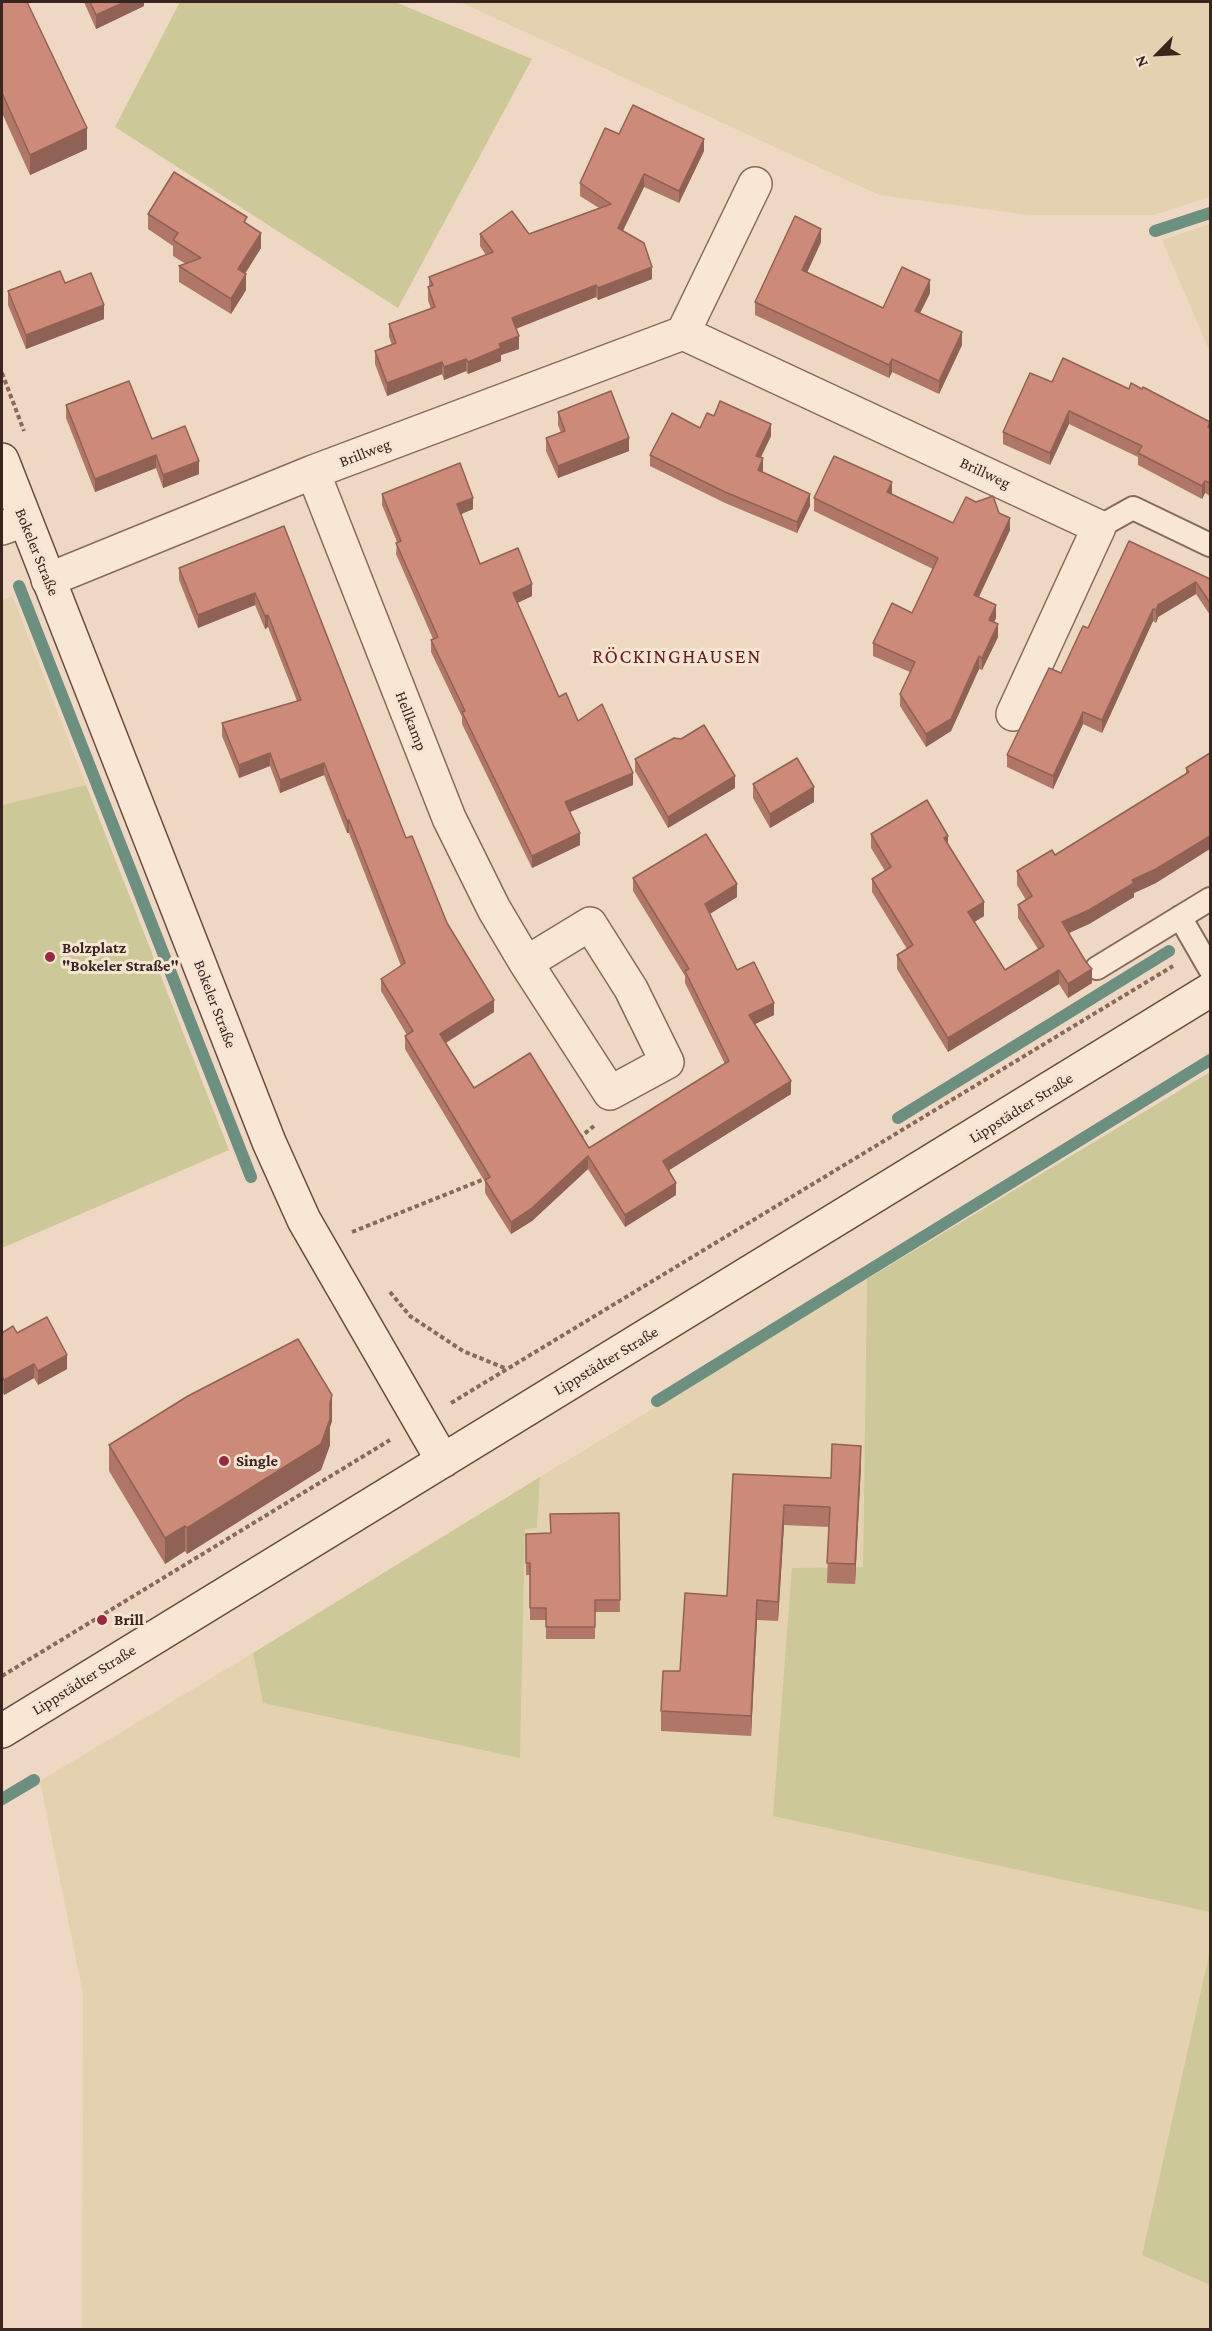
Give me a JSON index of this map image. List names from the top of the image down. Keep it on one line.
{"streets":{"street":["Brillweg","Bokeler Straße","Hellkamp","Lippstädter Straße"]},"crossings":[["Brillweg","Bokeler Straße"],["Brillweg","Hellkamp"],["Bokeler Straße","Lippstädter Straße"]],"districts":["RÖCKINGHAUSEN"],"places":["Bolzplatz \"Bokeler Straße\"","Single","Brill"],"north":"bottom left"}
